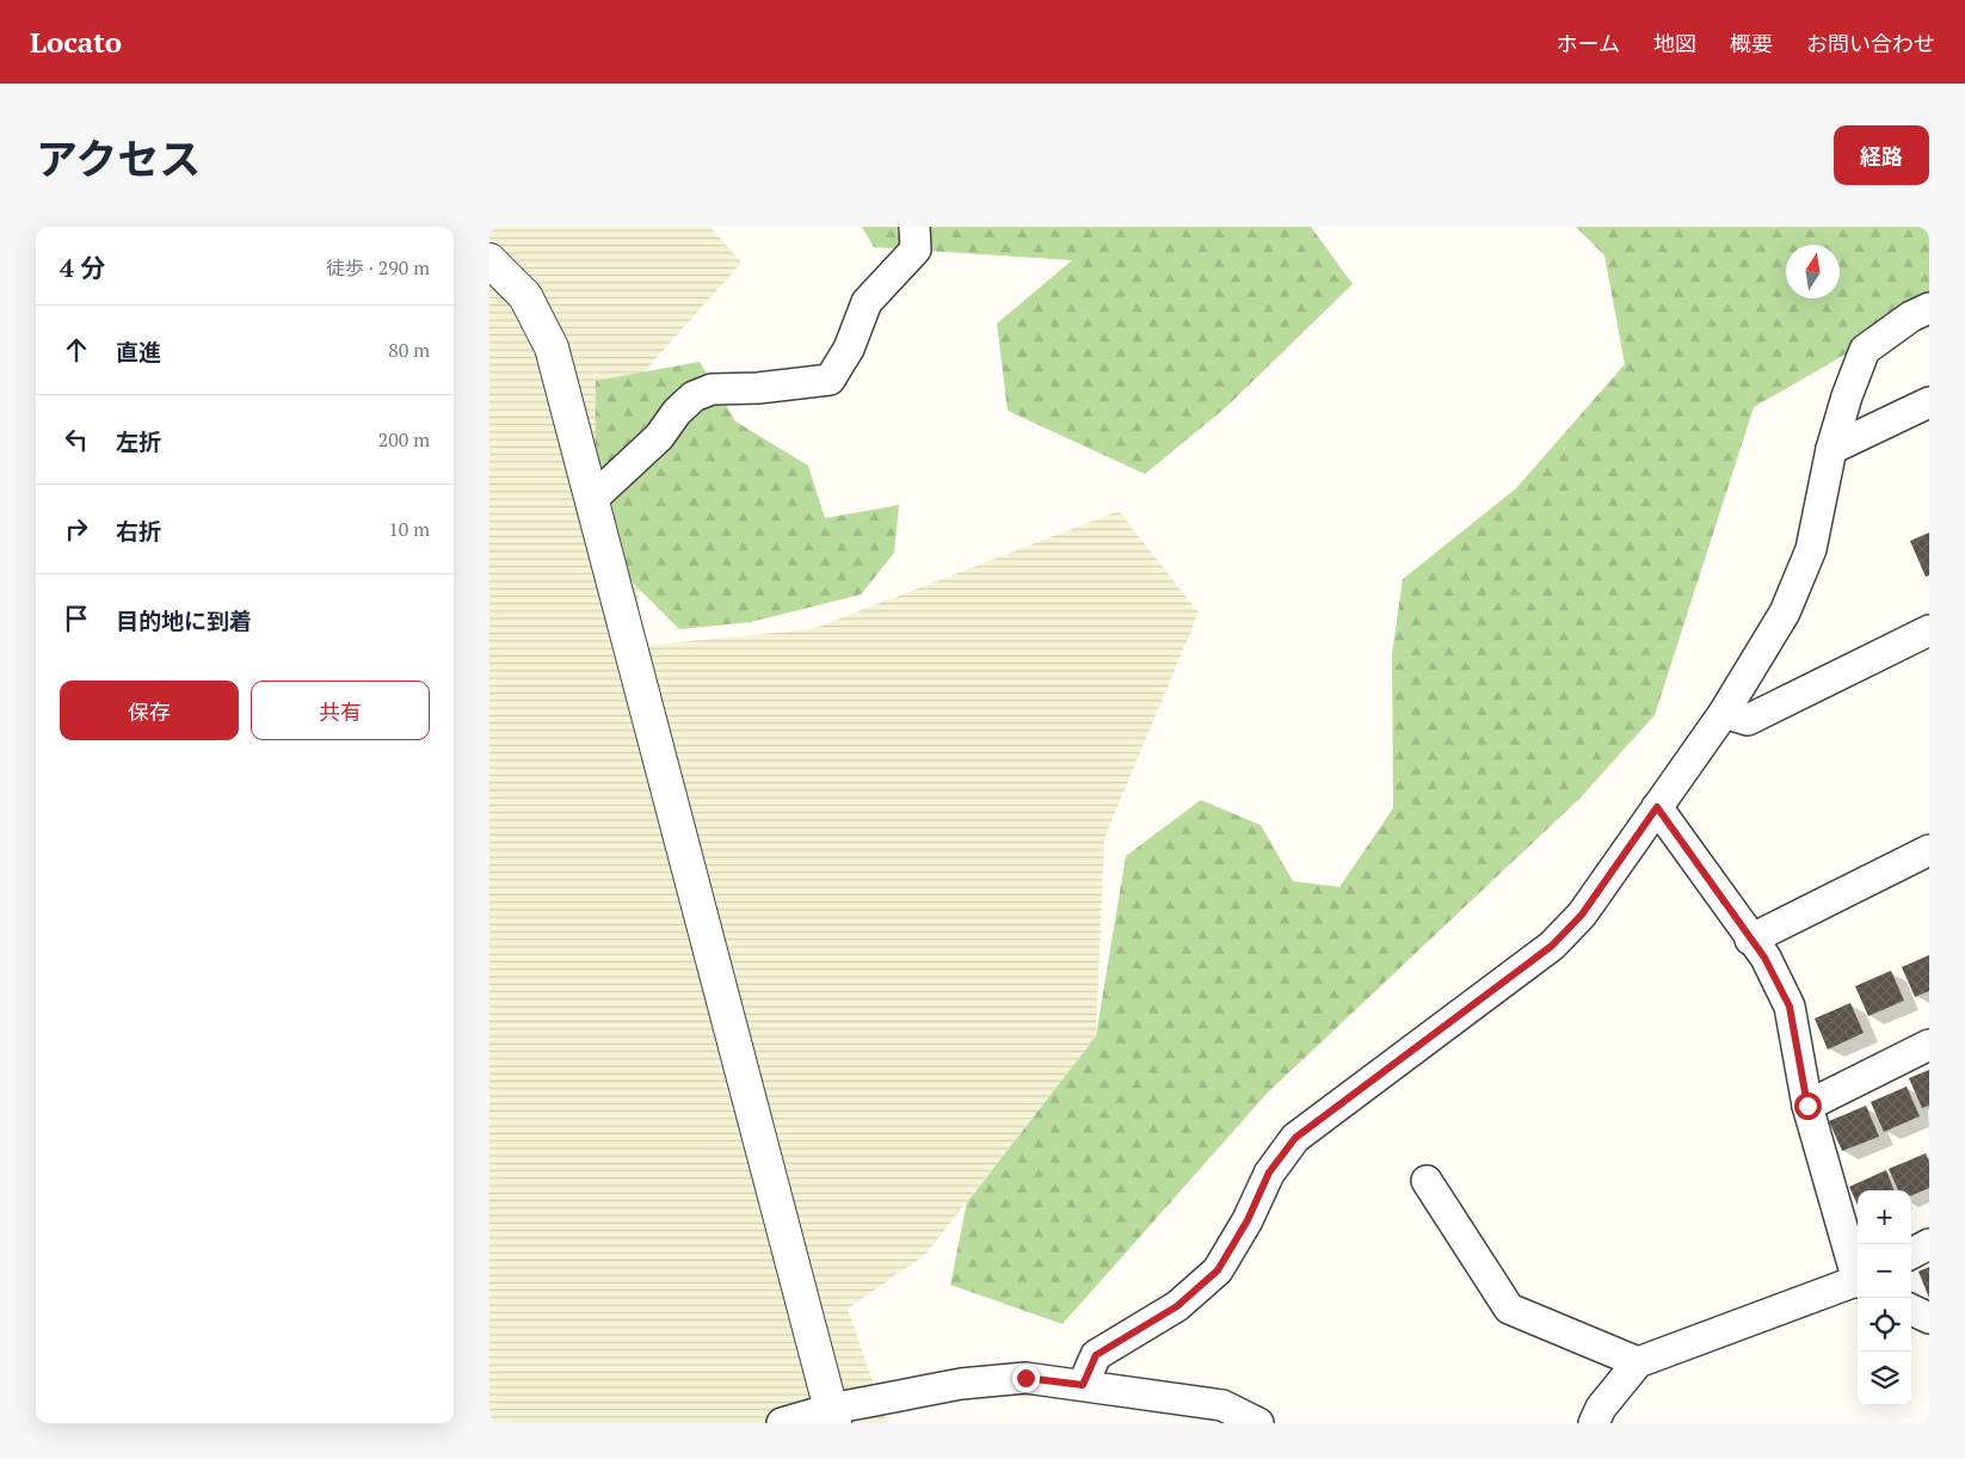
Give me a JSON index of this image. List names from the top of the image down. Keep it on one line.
{"north":"top","page":{"header":"Locato","nav":["ホーム","地図","概要","お問い合わせ"],"title":"アクセス","buttons":["経路",["保存","共有"]],"heading":["4 分","徒歩 · 290 m"],"list":[["直進","80 m"],["左折","200 m"],["右折","10 m"],"目的地に到着"],"map_buttons":["+","−"]}}
